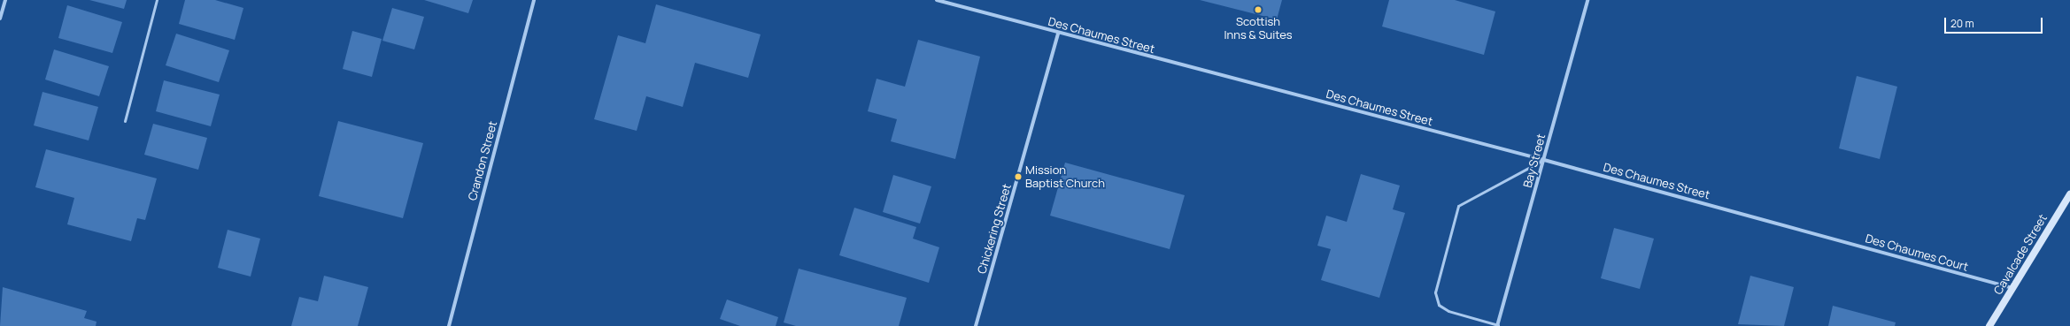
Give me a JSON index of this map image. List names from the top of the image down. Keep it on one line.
{"streets":{"main road":["Cavalcade Street"],"street":["Des Chaumes Street","Crandon Street","Bay Street","Chickering Street","Des Chaumes Court"]},"crossings":[["Des Chaumes Street","Bay Street"],["Des Chaumes Street","Chickering Street"],["Des Chaumes Street","Des Chaumes Court"],["Des Chaumes Court","Cavalcade Street"]],"places":["Scottish Inns & Suites","Mission Baptist Church"],"scale_bar":"20 m"}
